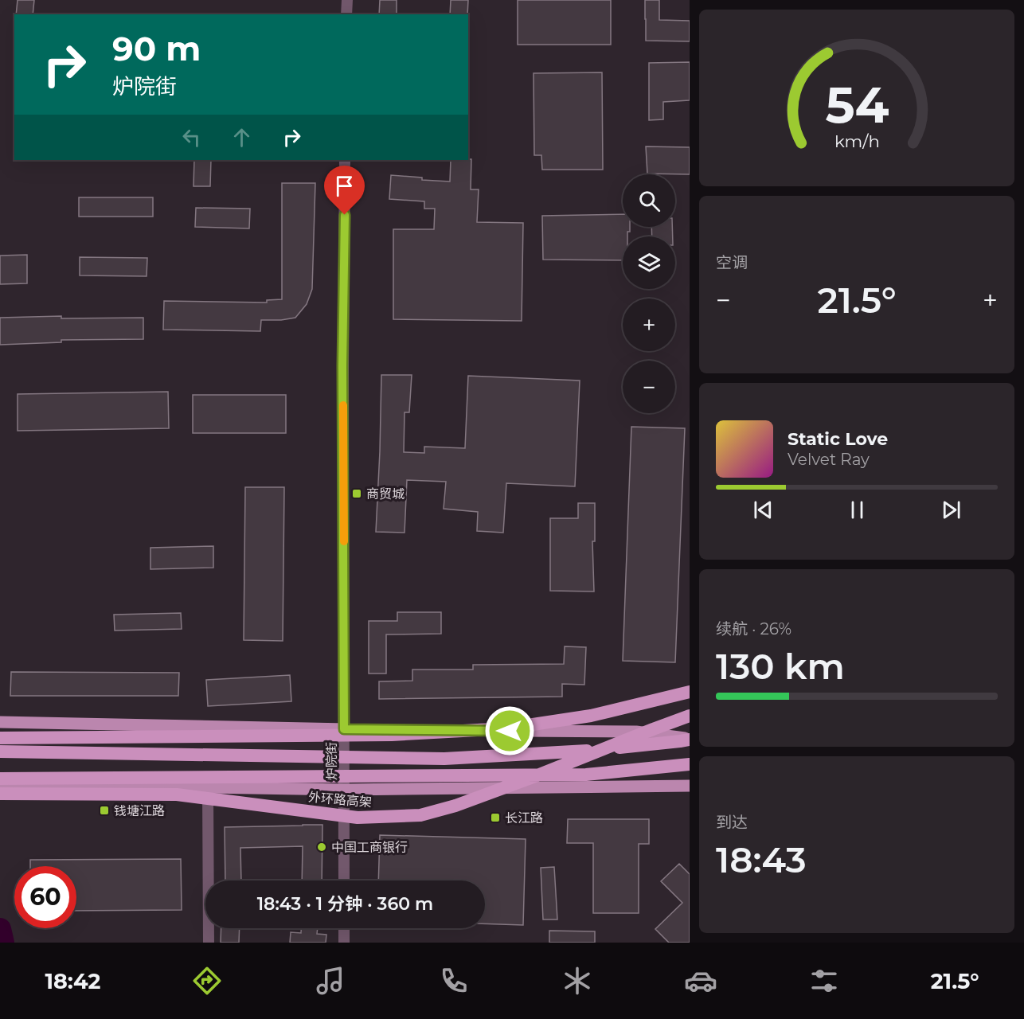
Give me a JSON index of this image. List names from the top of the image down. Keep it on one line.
{"streets":{"highway":["外环路高架"],"street":["炉院街"]},"places":{"transit":["商贸城","钱塘江路","长江路"],"other":["中国工商银行"]},"page":{"turn":["90 m","炉院街"],"map_buttons":["+","−"],"tile":["空调",["续航 · 26%","130 km"],["到达","18:43"]],"heat":["−","21.5°","+"],"song":["Static Love","Velvet Ray"],"limit":"60","trip":"18:43 · 1 分钟 · 360 m","tabs":["18:42","21.5°"],"gauge":["54","km/h"]}}
